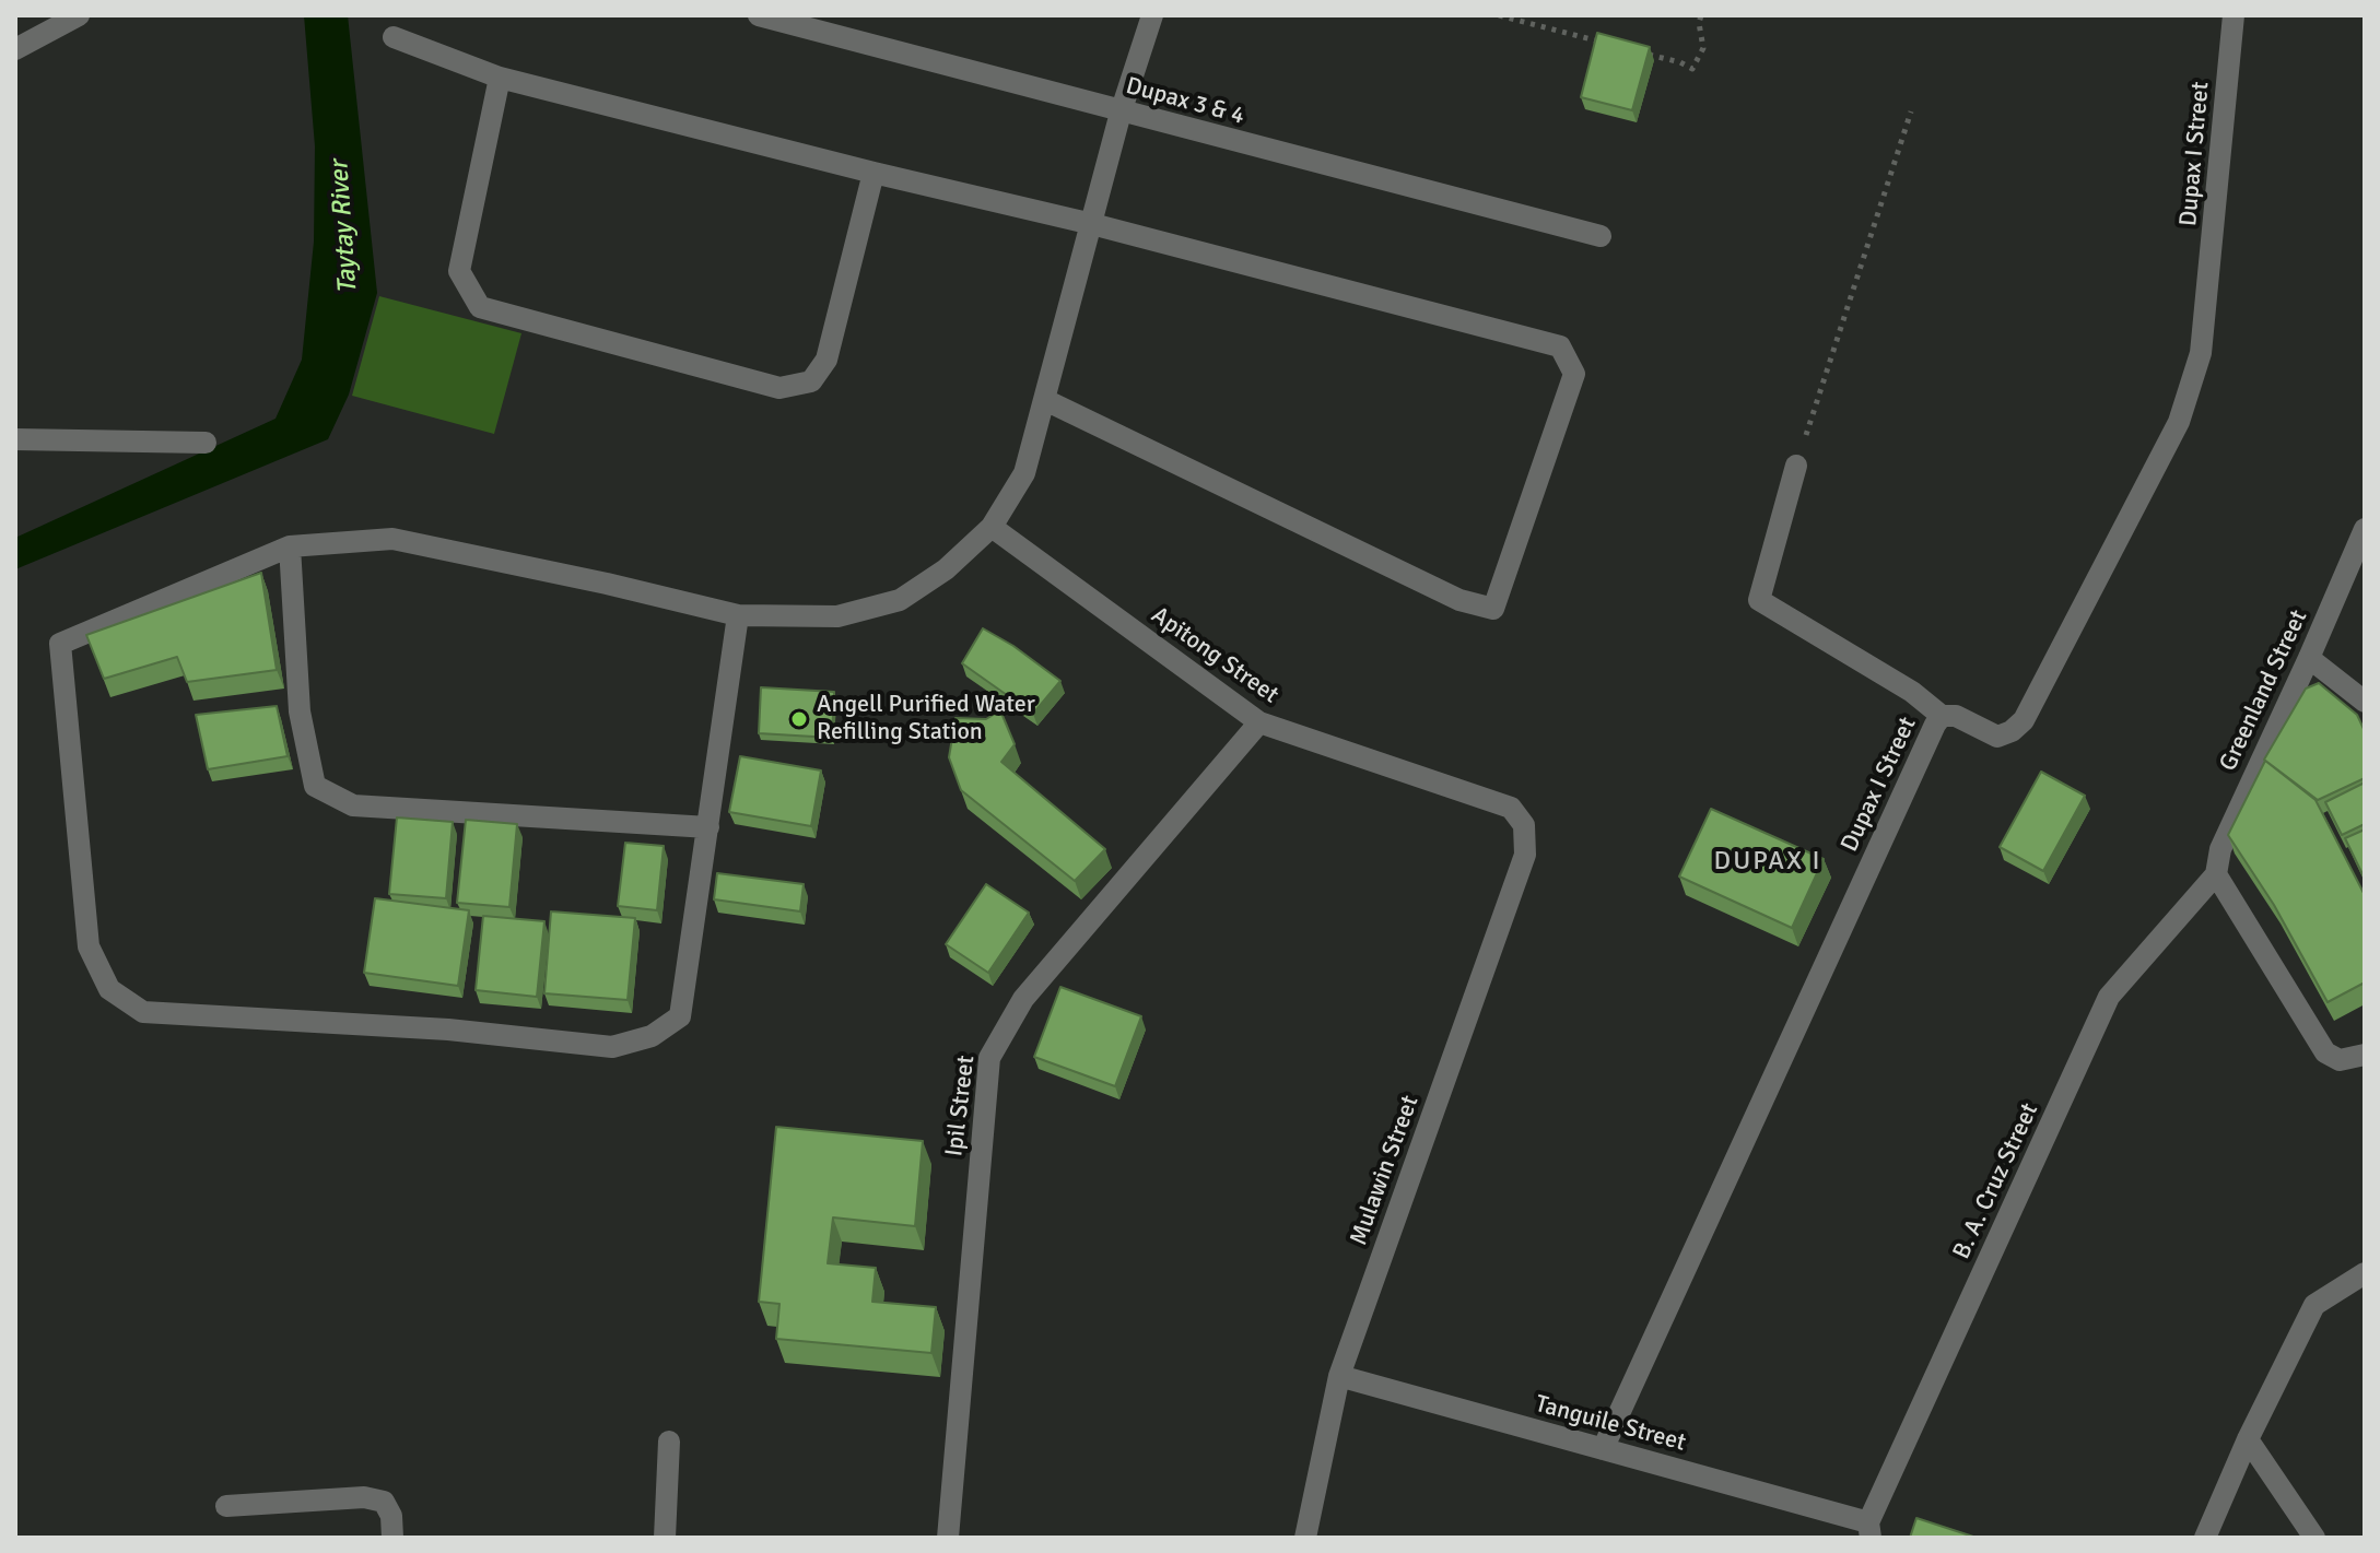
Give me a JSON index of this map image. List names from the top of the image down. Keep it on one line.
{"streets":{"street":["Dupax 3 & 4","Dupax I Street","Apitong Street","Greenland Street","Ipil Street","Mulawin Street","B. A. Cruz Street","Tanguile Street"]},"crossings":[["Dupax I Street","Tanguile Street"],["Apitong Street","Ipil Street"],["Apitong Street","Mulawin Street"],["Greenland Street","B. A. Cruz Street"],["Mulawin Street","Tanguile Street"],["B. A. Cruz Street","Tanguile Street"]],"districts":["DUPAX I"],"water":["Taytay River"],"places":["Angell Purified Water Refilling Station"]}
